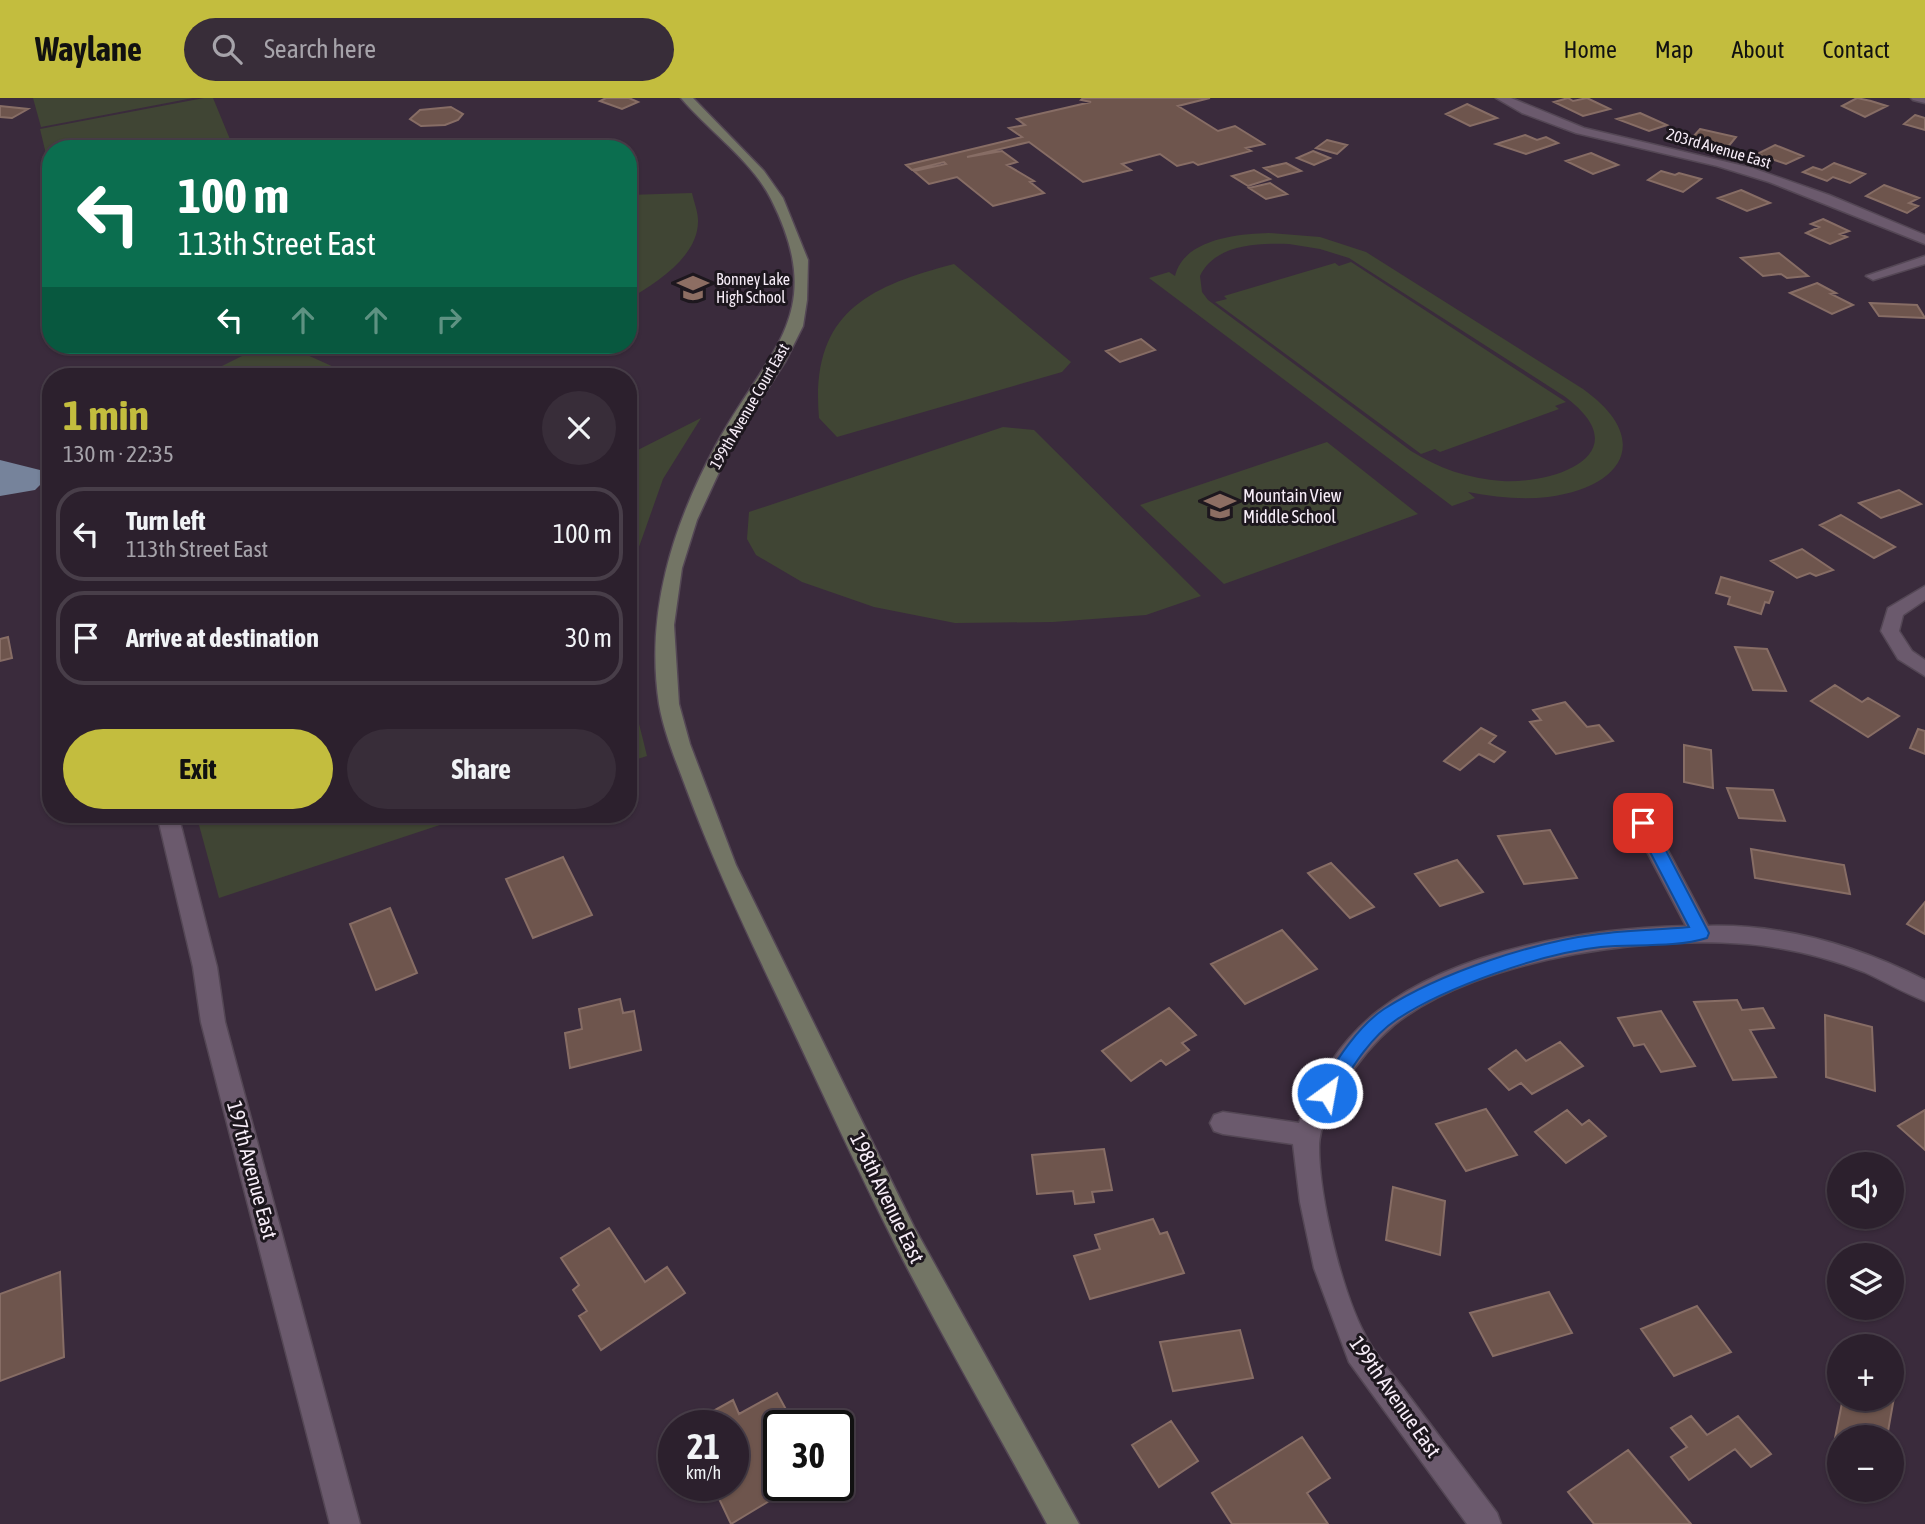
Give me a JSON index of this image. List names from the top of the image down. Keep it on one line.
{"streets":{"main road":["199th Avenue Court East","198th Avenue East"],"street":["203rd Avenue East","197th Avenue East","199th Avenue East"]},"crossings":[["199th Avenue Court East","198th Avenue East"]],"places":{"school or university":["Bonney Lake High School","Mountain View Middle School"]},"page":{"header":"Waylane","search":"Search here","nav":["Home","Map","About","Contact"],"turn":["100 m","113th Street East"],"heading":["1 min","130 m · 22:35"],"list":[{"name":"Turn left","note":"113th Street East","value":"100 m"},{"name":"Arrive at destination","value":"30 m"}],"buttons":["Exit","Share"],"map_buttons":["+","−"],"speed":"21 km/h","limit":"30"}}
